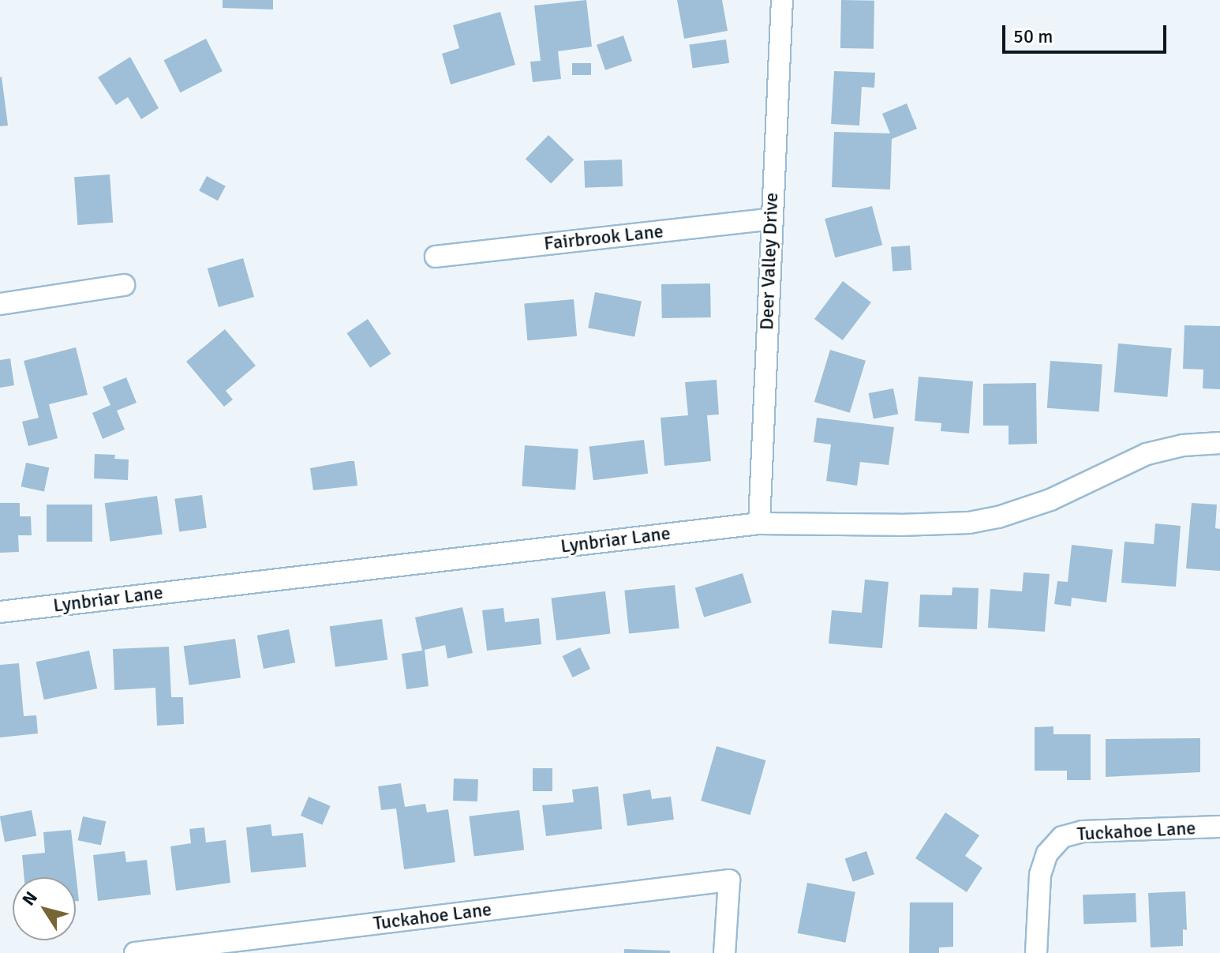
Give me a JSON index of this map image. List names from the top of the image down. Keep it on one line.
{"streets":{"street":["Fairbrook Lane","Deer Valley Drive","Lynbriar Lane","Tuckahoe Lane"]},"crossings":[["Fairbrook Lane","Deer Valley Drive"],["Deer Valley Drive","Lynbriar Lane"]],"scale_bar":"50 m","north":"top left"}
